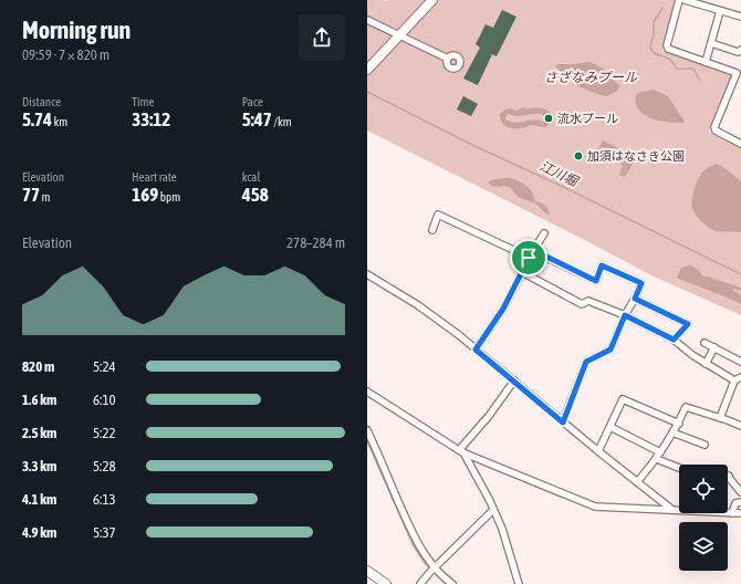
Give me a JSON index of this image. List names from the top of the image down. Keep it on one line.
{"water":["さざなみプール","江川堀"],"places":["流水プール","加須はなさき公園"],"page":{"heading":["Morning run","09:59 · 7 × 820 m"],"stats":[["Distance","5.74 km"],["Time","33:12"],["Pace","5:47 /km"],["Elevation","77 m"],["Heart rate","169 bpm"],["kcal","458"]],"chart":["Elevation","278–284 m"],"list":[{"name":"820 m","note":"5:24"},{"name":"1.6 km","note":"6:10"},{"name":"2.5 km","note":"5:22"},{"name":"3.3 km","note":"5:28"},{"name":"4.1 km","note":"6:13"},{"name":"4.9 km","note":"5:37"}]}}
